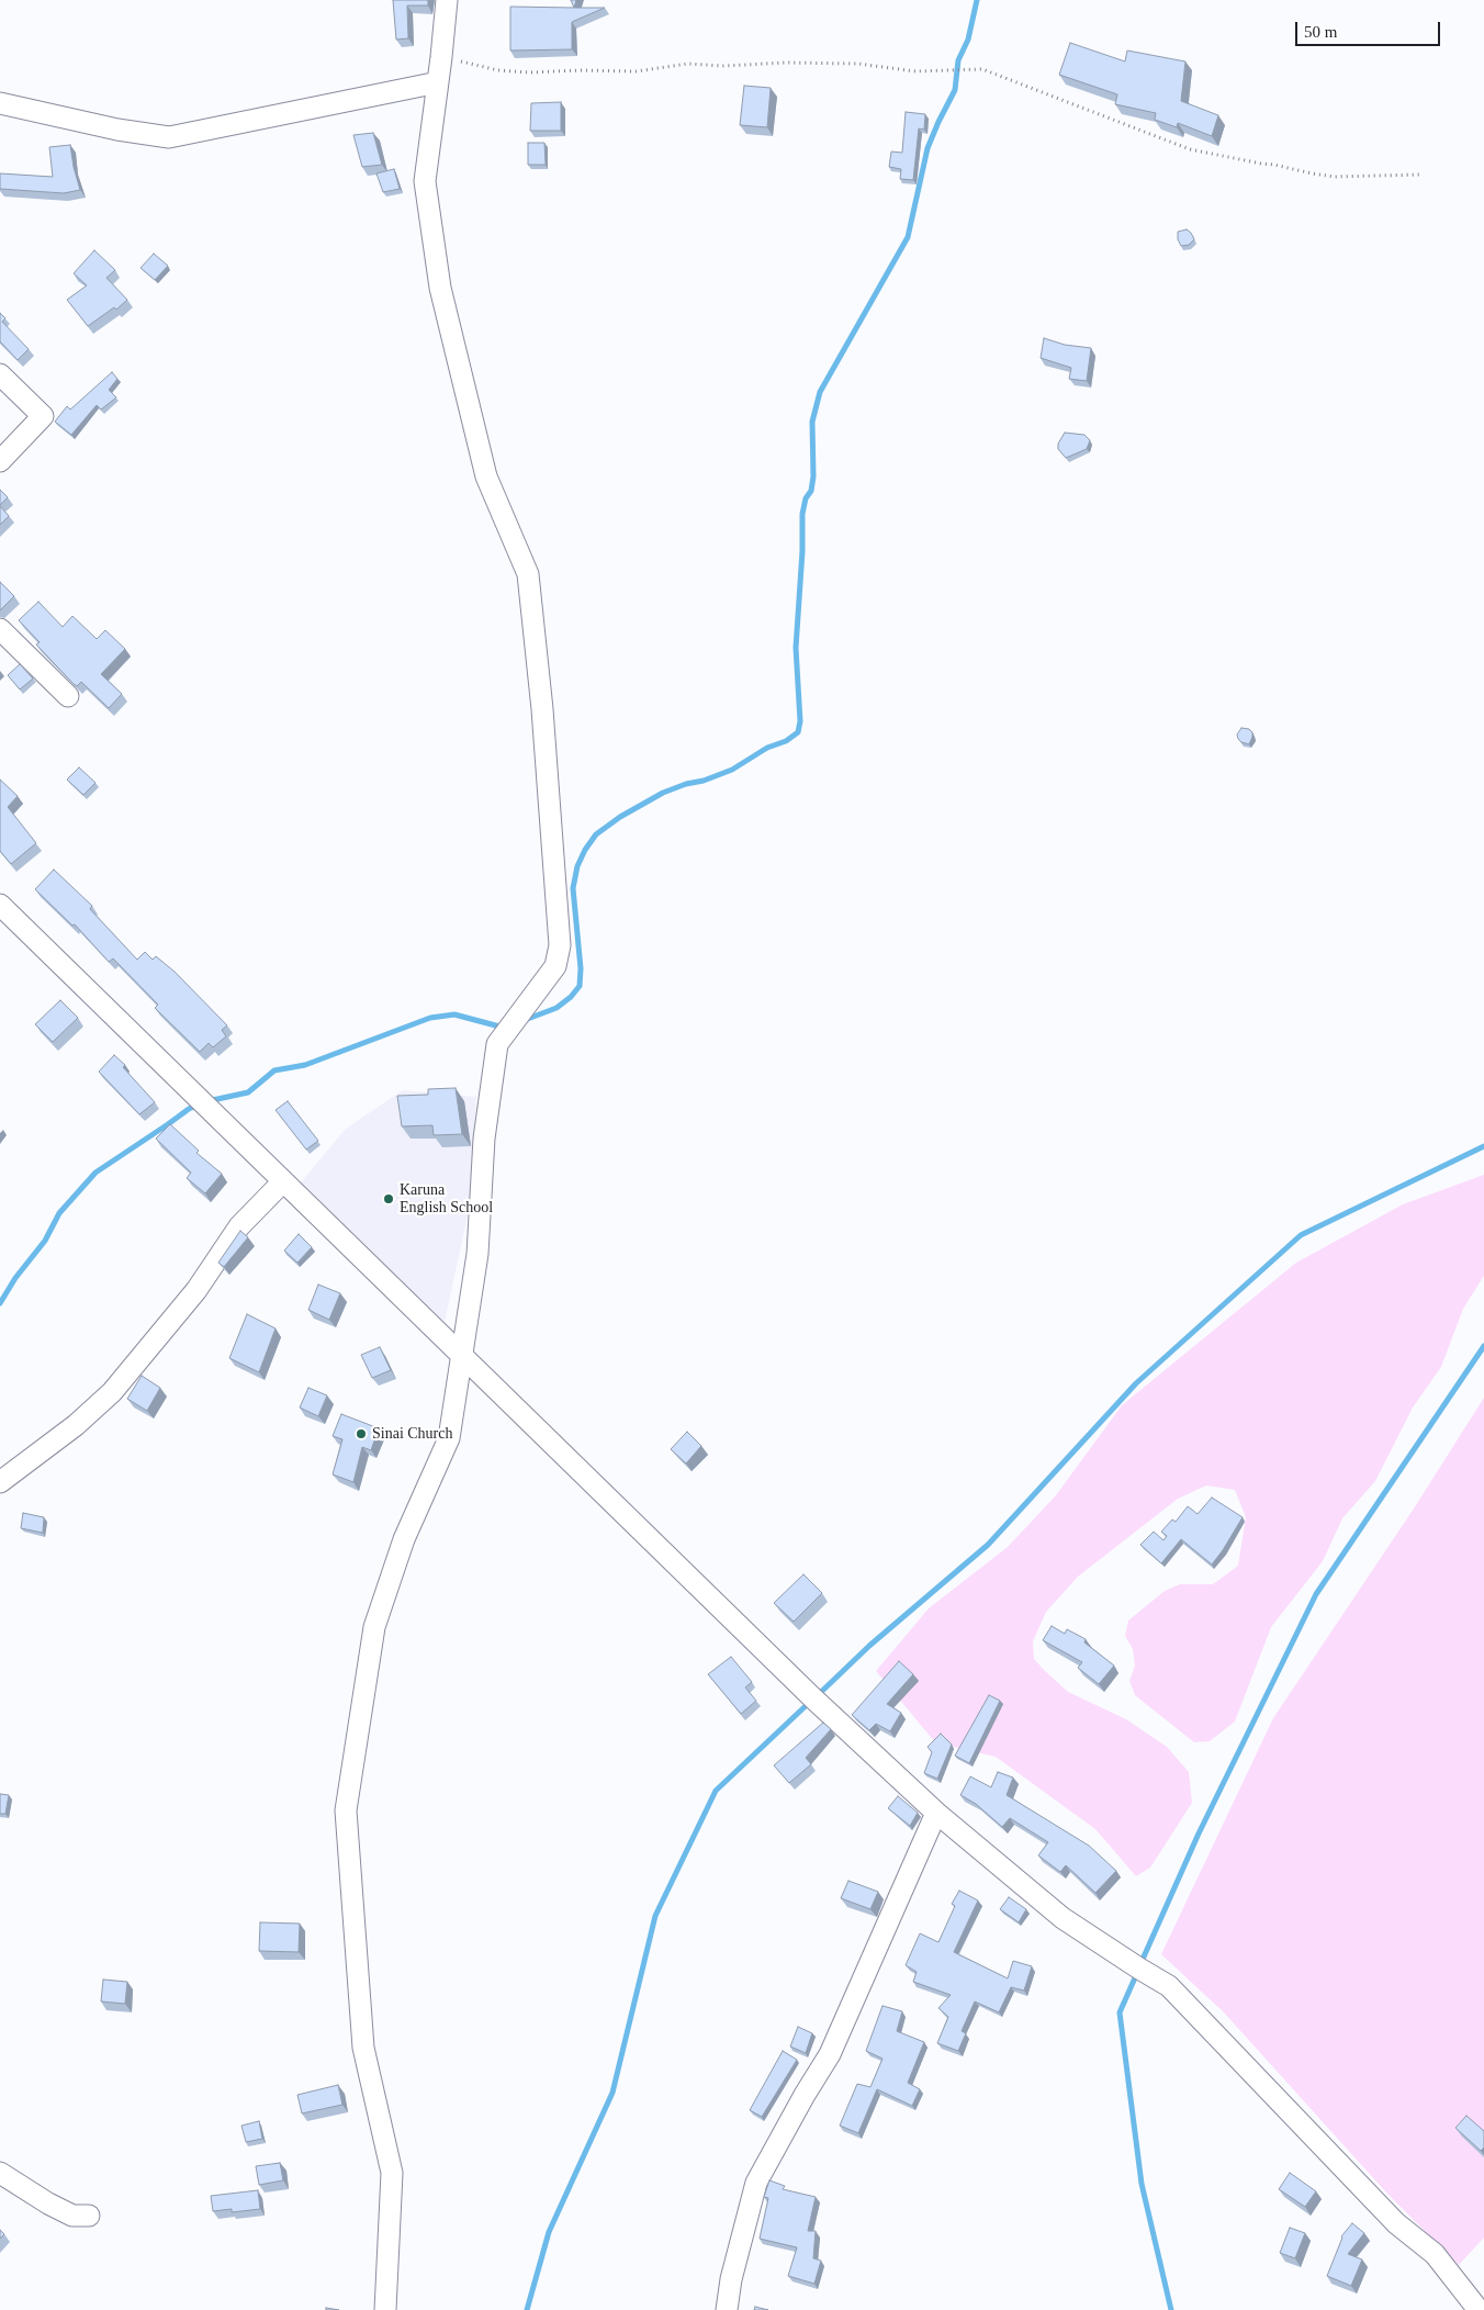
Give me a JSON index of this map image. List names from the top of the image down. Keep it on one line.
{"places":["Karuna English School","Sinai Church"],"scale_bar":"50 m"}
